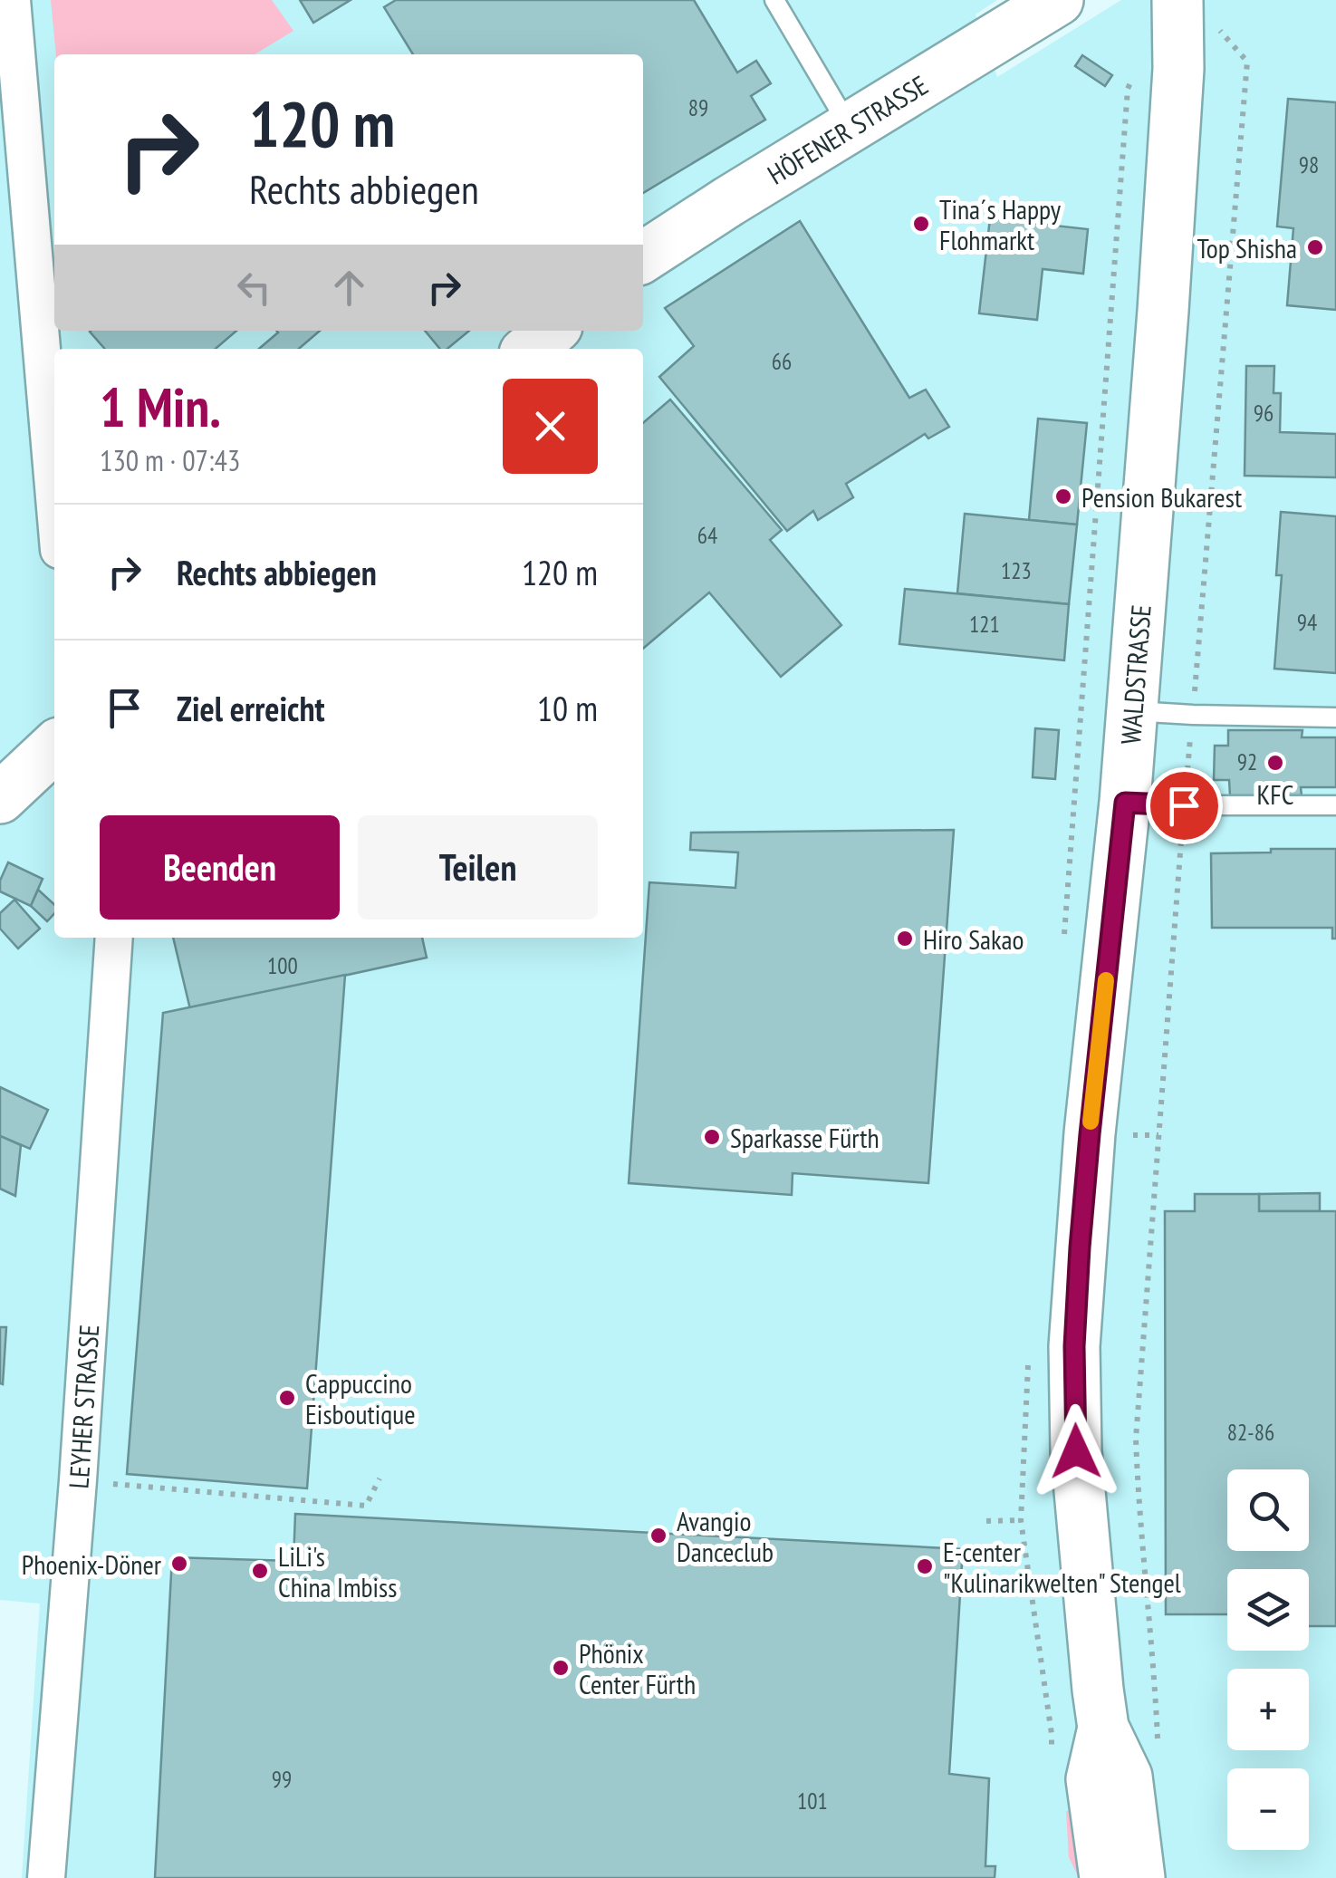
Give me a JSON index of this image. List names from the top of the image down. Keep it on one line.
{"streets":{"street":["HÖFENER STRASSE","WALDSTRASSE","LEYHER STRASSE"]},"places":["Tina´s Happy Flohmarkt","Top Shisha","Pension Bukarest","KFC","Hiro Sakao","Sparkasse Fürth","Cappuccino Eisboutique","Avangio Danceclub","Phoenix-Döner","E-center \"Kulinarikwelten\" Stengel","LiLi's China Imbiss","Phönix Center Fürth"],"house_numbers":["89","98","66","96","64","123","94","121","92","100","82-86","99","101"],"page":{"turn":["120 m","Rechts abbiegen"],"heading":["1 Min.","130 m · 07:43"],"list":[{"name":"Rechts abbiegen","value":"120 m"},{"name":"Ziel erreicht","value":"10 m"}],"buttons":["Beenden","Teilen"],"map_buttons":["+","−"]}}
